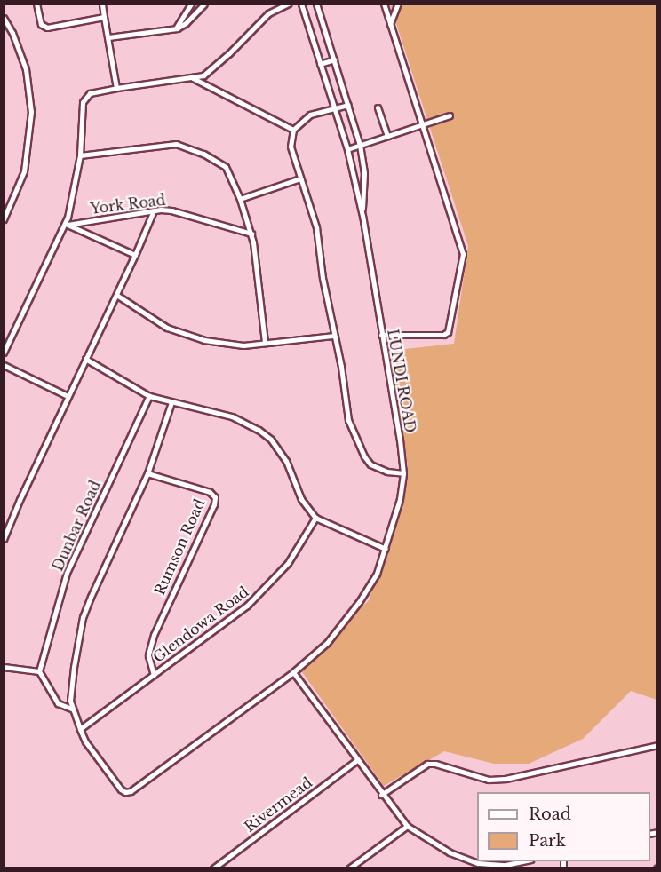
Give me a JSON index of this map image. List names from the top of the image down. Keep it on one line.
{"streets":{"street":["York Road","LUNDI ROAD","Dunbar Road","Rumson Road","Glendowa Road","Rivermead"]},"crossings":[["LUNDI ROAD","Glendowa Road"],["Rumson Road","Glendowa Road"]],"legend":["Road","Park"]}
